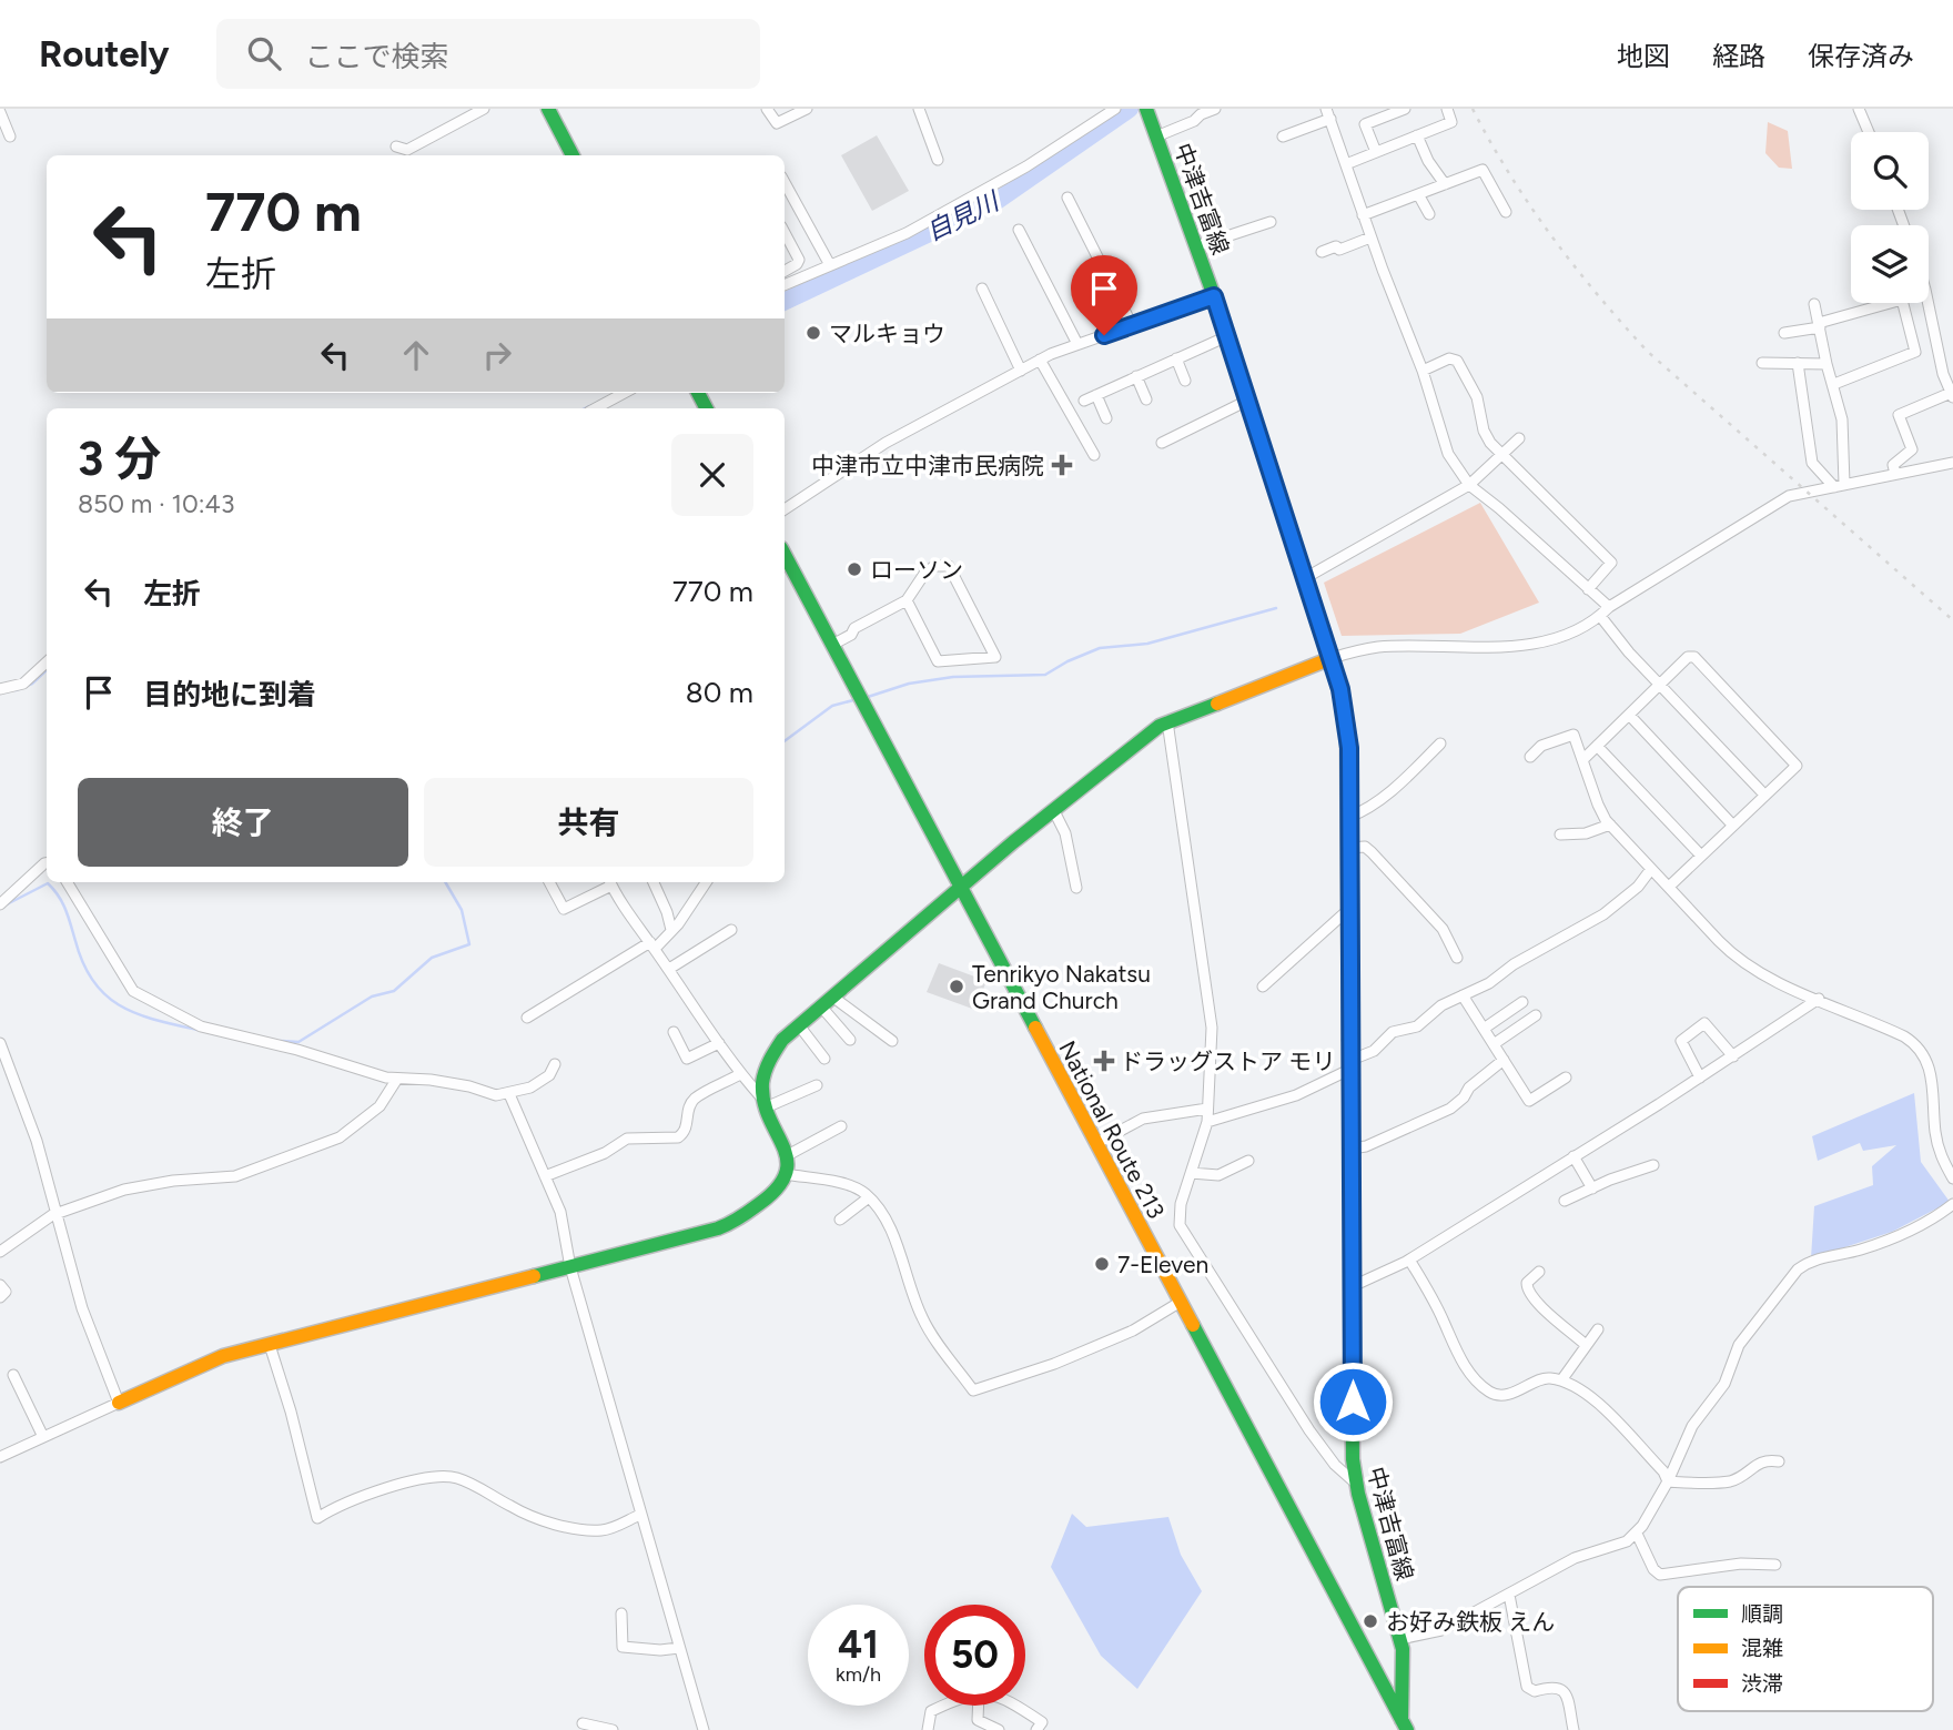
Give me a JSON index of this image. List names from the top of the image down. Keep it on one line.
{"streets":{"main road":["中津吉富線","National Route 213"]},"crossings":[["中津吉富線","National Route 213"]],"water":["自見川"],"places":{"other":["マルキョウ","ローソン","Tenrikyo Nakatsu Grand Church","7-Eleven","お好み鉄板 えん"],"health":["中津市立中津市民病院","ドラッグストア モリ"]},"legend":["順調","混雑","渋滞"],"page":{"header":"Routely","search":"ここで検索","nav":["地図","経路","保存済み"],"turn":["770 m","左折"],"heading":["3 分","850 m · 10:43"],"list":[{"name":"左折","value":"770 m"},{"name":"目的地に到着","value":"80 m"}],"buttons":["終了","共有"],"speed":"41 km/h","limit":"50"}}
